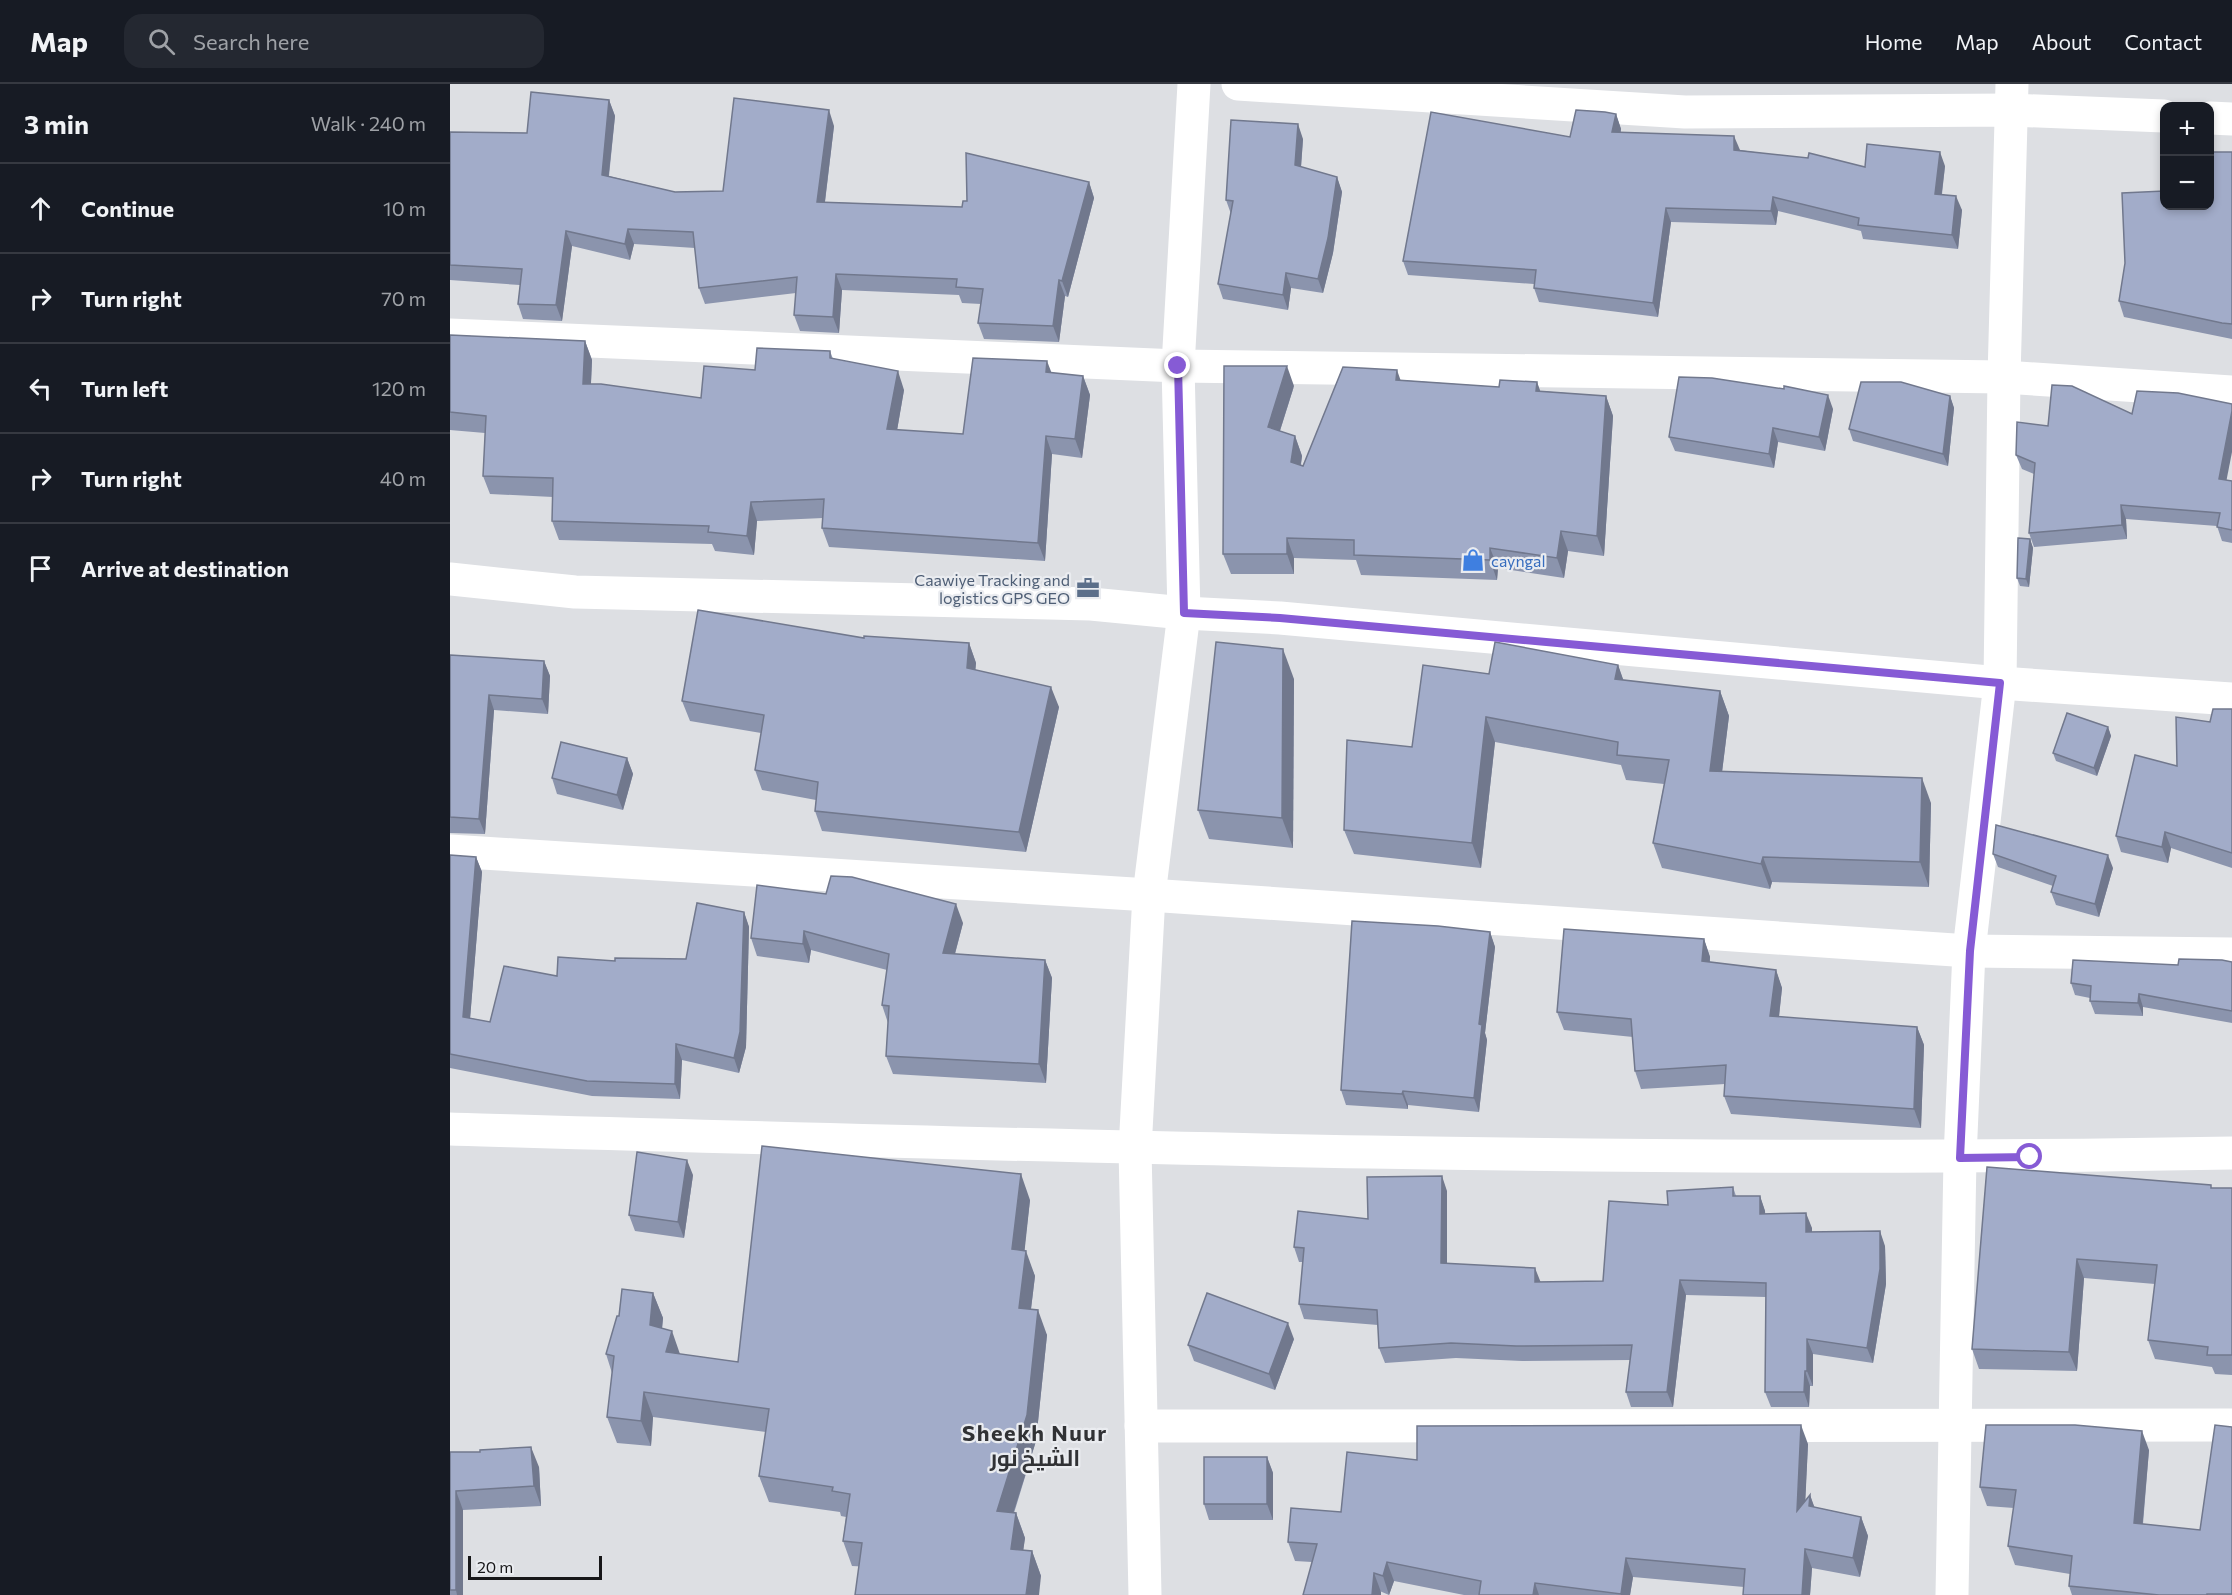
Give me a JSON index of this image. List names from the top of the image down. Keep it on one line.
{"districts":["Sheekh Nuur الشيخ نور"],"places":{"shop":["cayngal"],"office":["Caawiye Tracking and logistics GPS GEO"]},"scale_bar":"20 m","page":{"header":"Map","search":"Search here","nav":["Home","Map","About","Contact"],"heading":["3 min","Walk · 240 m"],"map_buttons":["+","−"],"list":[["Continue","10 m"],["Turn right","70 m"],["Turn left","120 m"],["Turn right","40 m"],"Arrive at destination"],"scale":"20 m"}}
